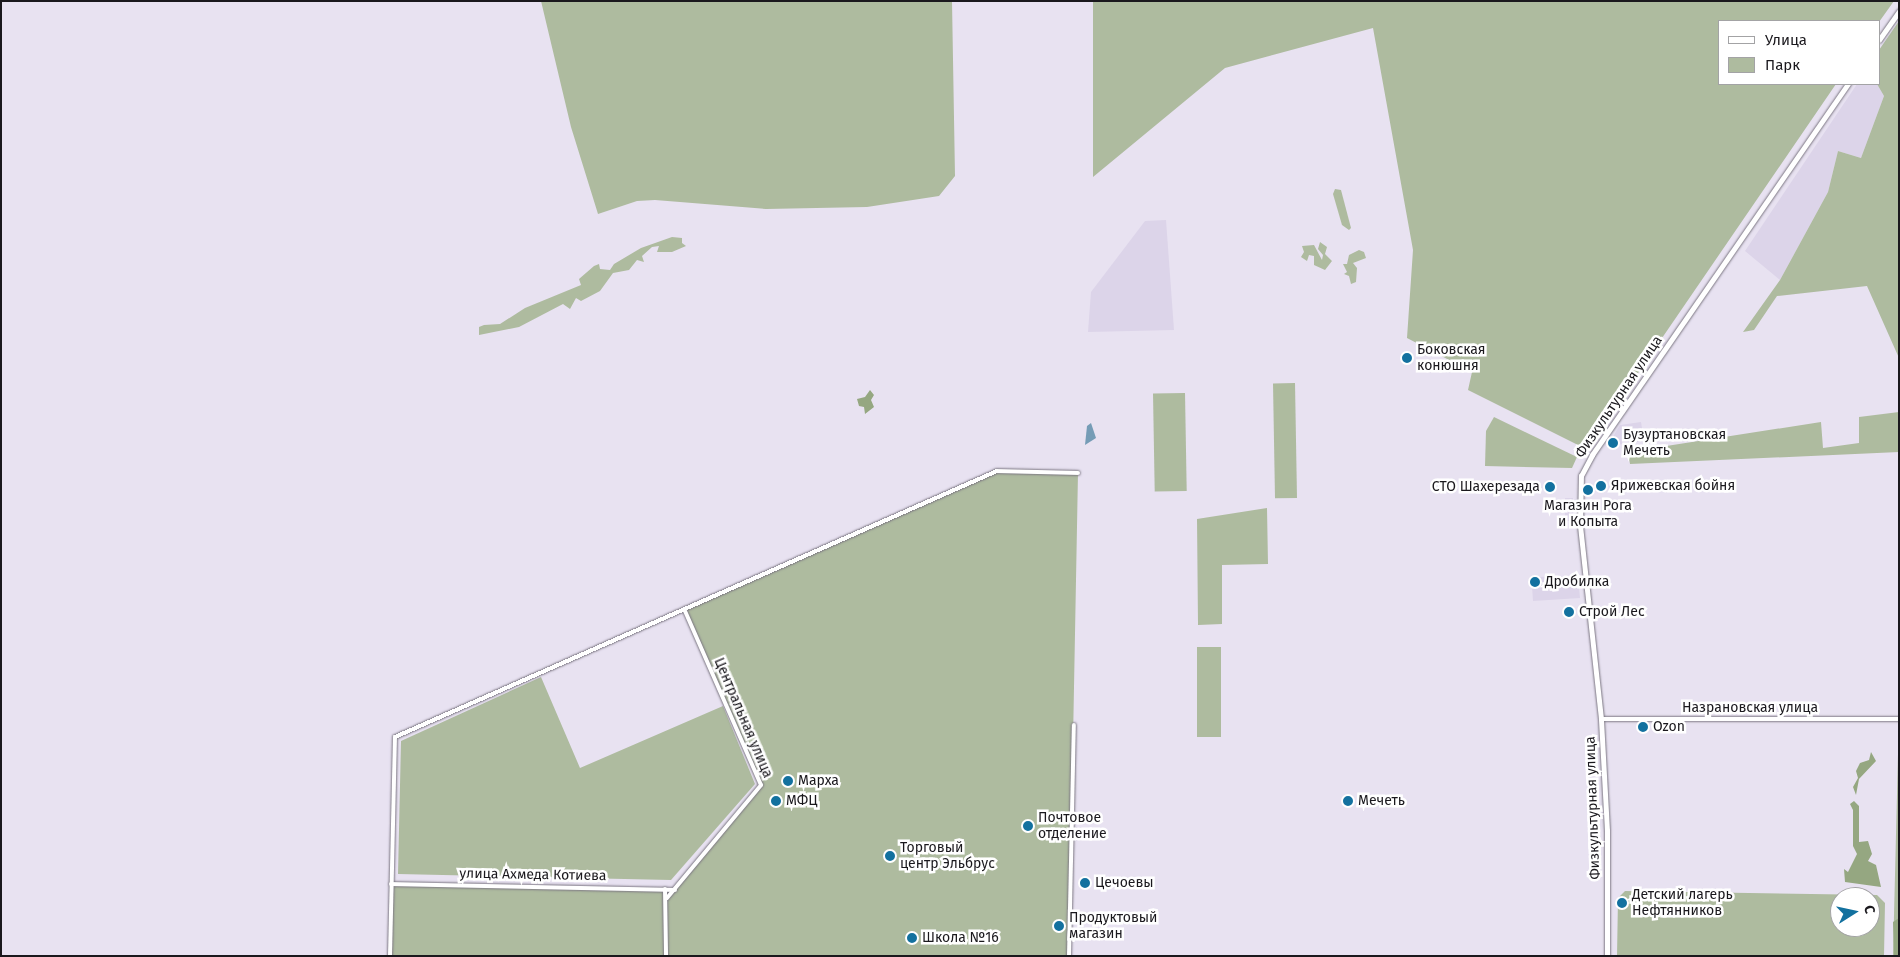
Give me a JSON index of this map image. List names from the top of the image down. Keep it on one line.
{"streets":{"main road":["Физкультурная улица"],"street":["Назрановская улица","Центральная улица","улица Ахмеда Котиева"]},"crossings":[["Физкультурная улица","Назрановская улица"],["Центральная улица","улица Ахмеда Котиева"]],"places":["Боковская конюшня","Бузуртановская Мечеть","Ярижевская бойня","СТО Шахерезада","Магазин Рога и Копыта","Дробилка","Строй Лес","Ozon","Марха","МФЦ","Мечеть","Почтовое отделение","Торговый центр Эльбрус","Цечоевы","Детский лагерь Нефтянников","Продуктовый магазин","Школа №16"],"legend":["Улица","Парк"],"north":"right"}
